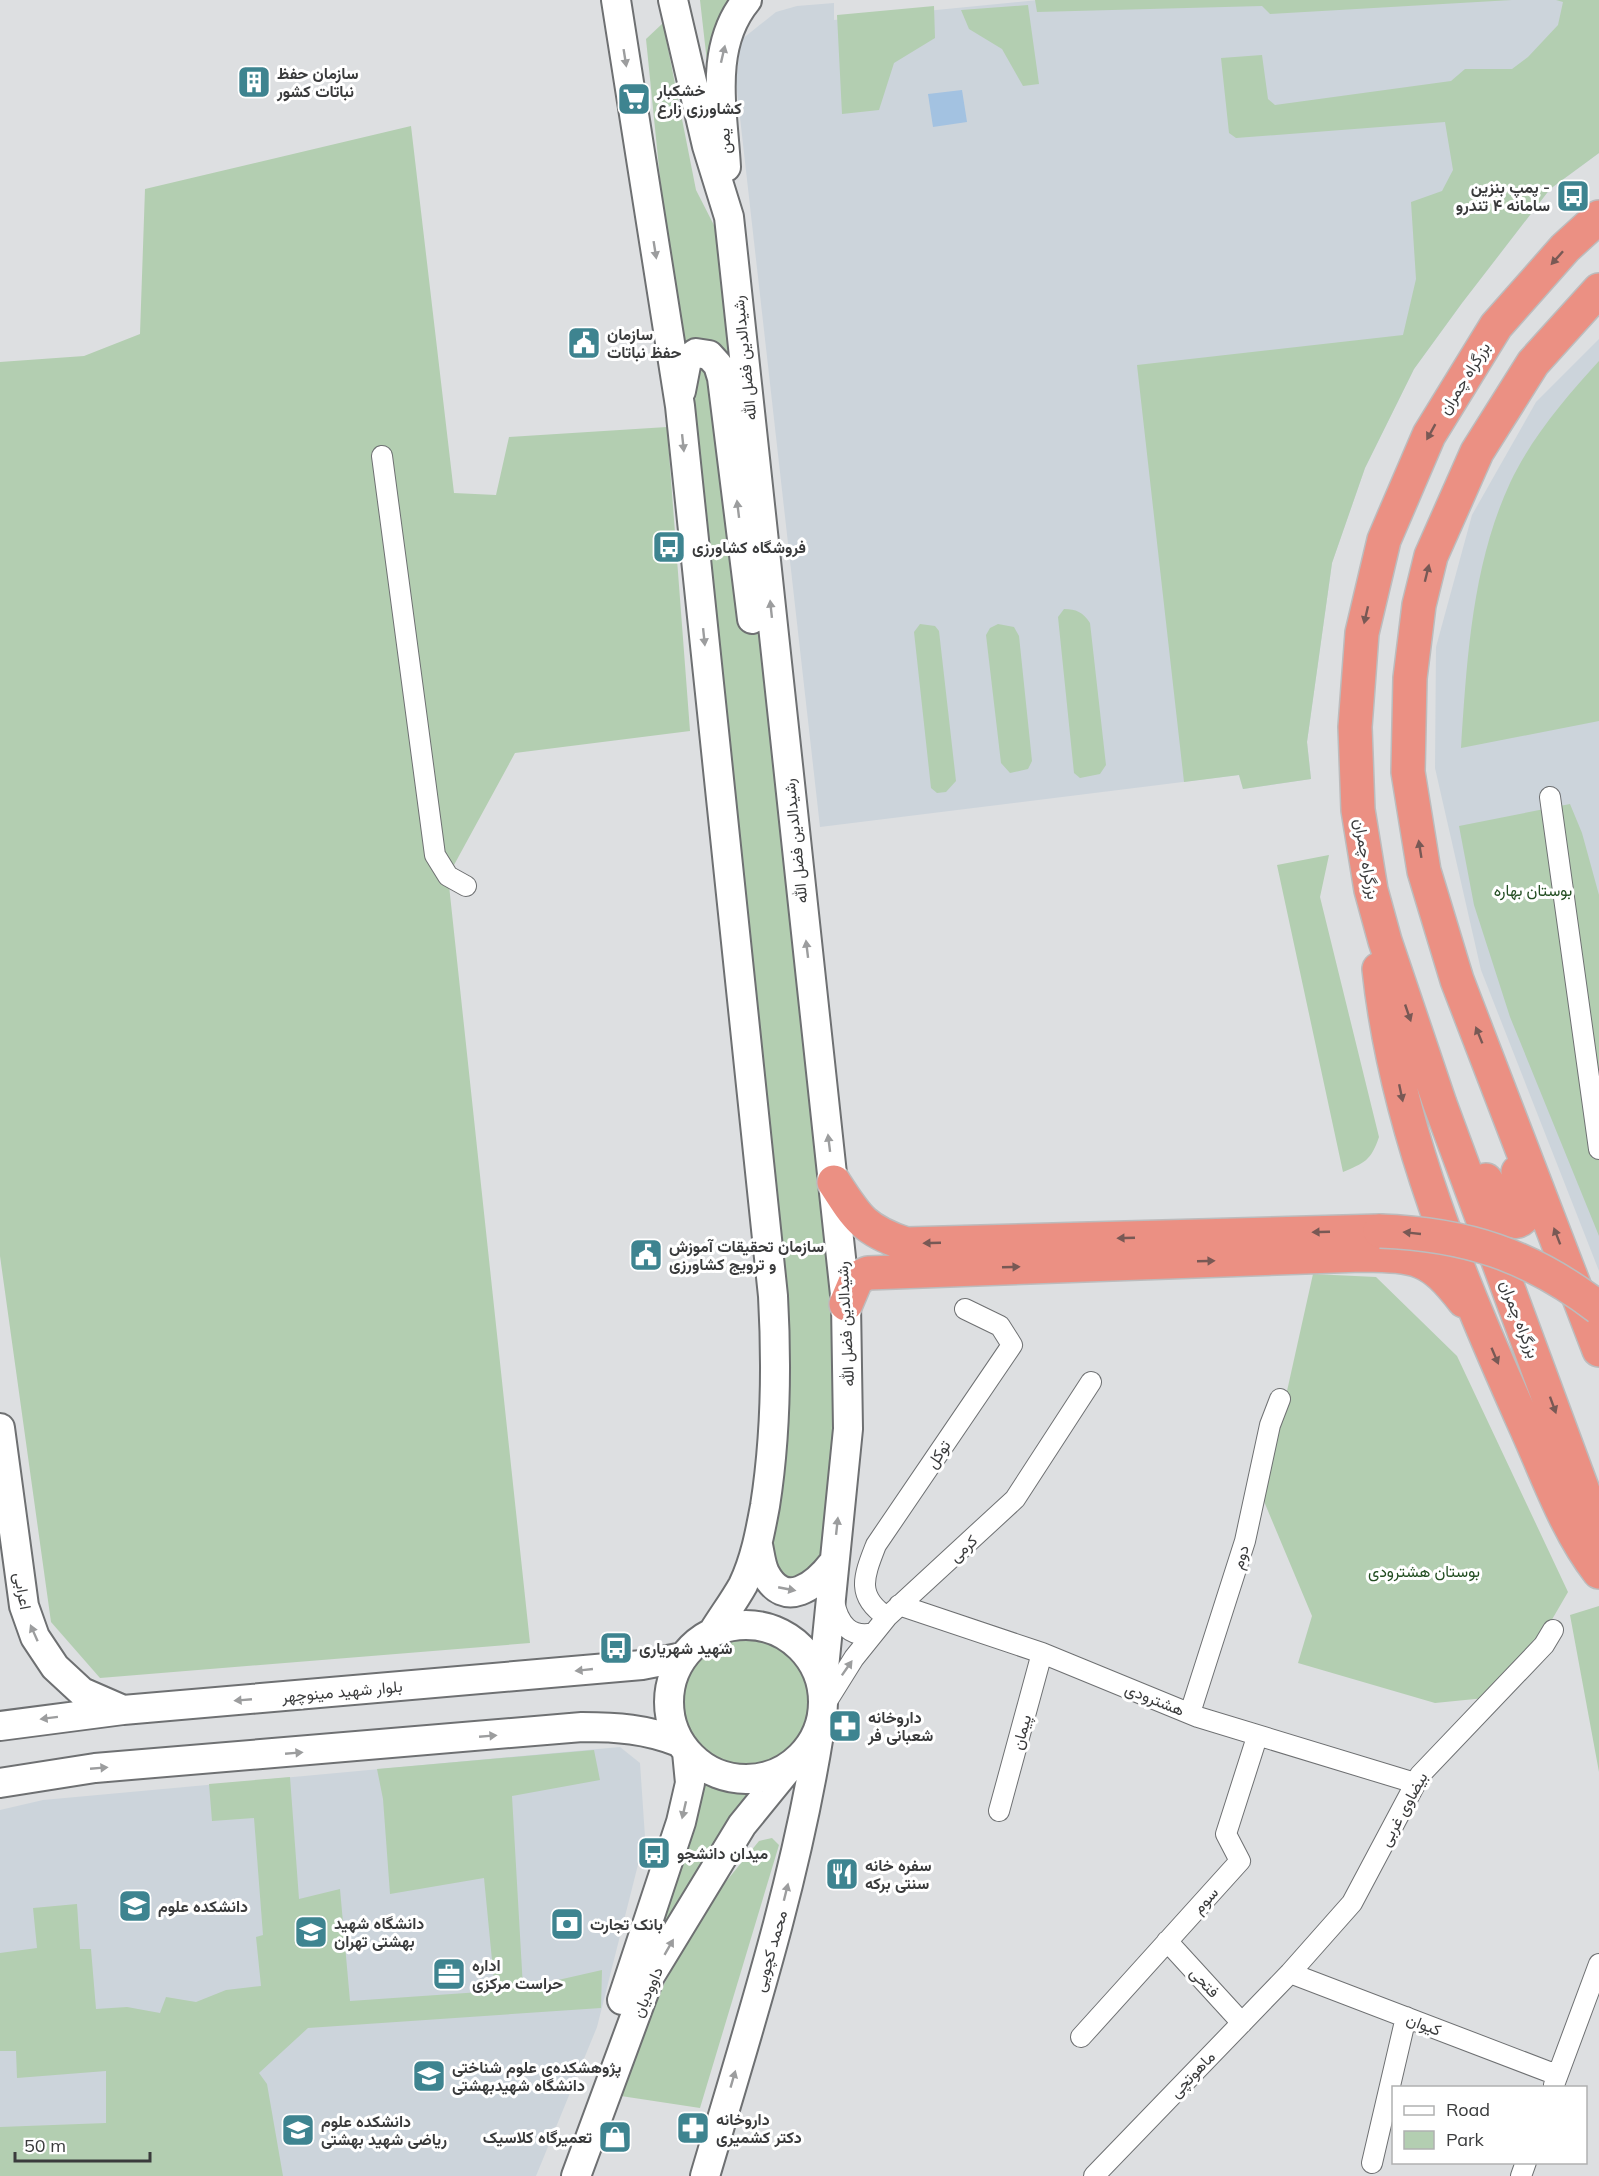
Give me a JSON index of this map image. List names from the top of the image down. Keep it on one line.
{"streets":{"highway":["بزرگراه چمران"],"main road":["یمن","رشیدالدین فضل الله","اعرابی","بلوار شهید مینوچهر","محمد کچویی","داوودیان"],"street":["توکل","کرمی","دوم","هشترودی","پیمان","بیضاوی غربی","سوم","فتحی","کیوان","ماهوتچی"]},"crossings":[["یمن","رشیدالدین فضل الله"],["رشیدالدین فضل الله","کرمی"],["رشیدالدین فضل الله","بلوار شهید مینوچهر"],["رشیدالدین فضل الله","محمد کچویی"],["رشیدالدین فضل الله","داوودیان"],["توکل","کرمی"],["توکل","هشترودی"],["کرمی","بلوار شهید مینوچهر"],["کرمی","هشترودی"],["کرمی","محمد کچویی"],["کرمی","داوودیان"],["دوم","هشترودی"],["اعرابی","بلوار شهید مینوچهر"],["بلوار شهید مینوچهر","محمد کچویی"],["بلوار شهید مینوچهر","داوودیان"],["هشترودی","پیمان"],["هشترودی","بیضاوی غربی"],["هشترودی","سوم"],["بیضاوی غربی","کیوان"],["بیضاوی غربی","ماهوتچی"],["سوم","فتحی"],["محمد کچویی","داوودیان"],["فتحی","ماهوتچی"],["کیوان","ماهوتچی"]],"one_way":["اعرابی","محمد کچویی"],"parks":["بوستان بهاره","بوستان هشترودی"],"places":{"building":["سازمان حفظ نباتات کشور"],"supermarket":["خشکبار کشاورزی زارع"],"bus stop":["پمپ بنزین - سامانه ۴ تندرو","فروشگاه کشاورزی","شهید شهریاری","میدان دانشجو"],"public building":["سازمان حفظ نباتات","سازمان تحقیقات آموزش و ترویج کشاورزی"],"pharmacy":["داروخانه شعبانی فر","داروخانه دکتر کشمیری"],"restaurant":["سفره خانه سنتی برکه"],"school or university":["دانشکده علوم","دانشگاه شهید بهشتی تهران","پژوهشکده‌ی علوم شناختی دانشگاه شهیدبهشتی","دانشکده علوم ریاضی شهید بهشتی"],"bank":["بانک تجارت"],"office":["اداره حراست مرکزی"],"shop":["تعمیرگاه کلاسیک"]},"legend":["Road","Park"],"scale_bar":"50 m"}
